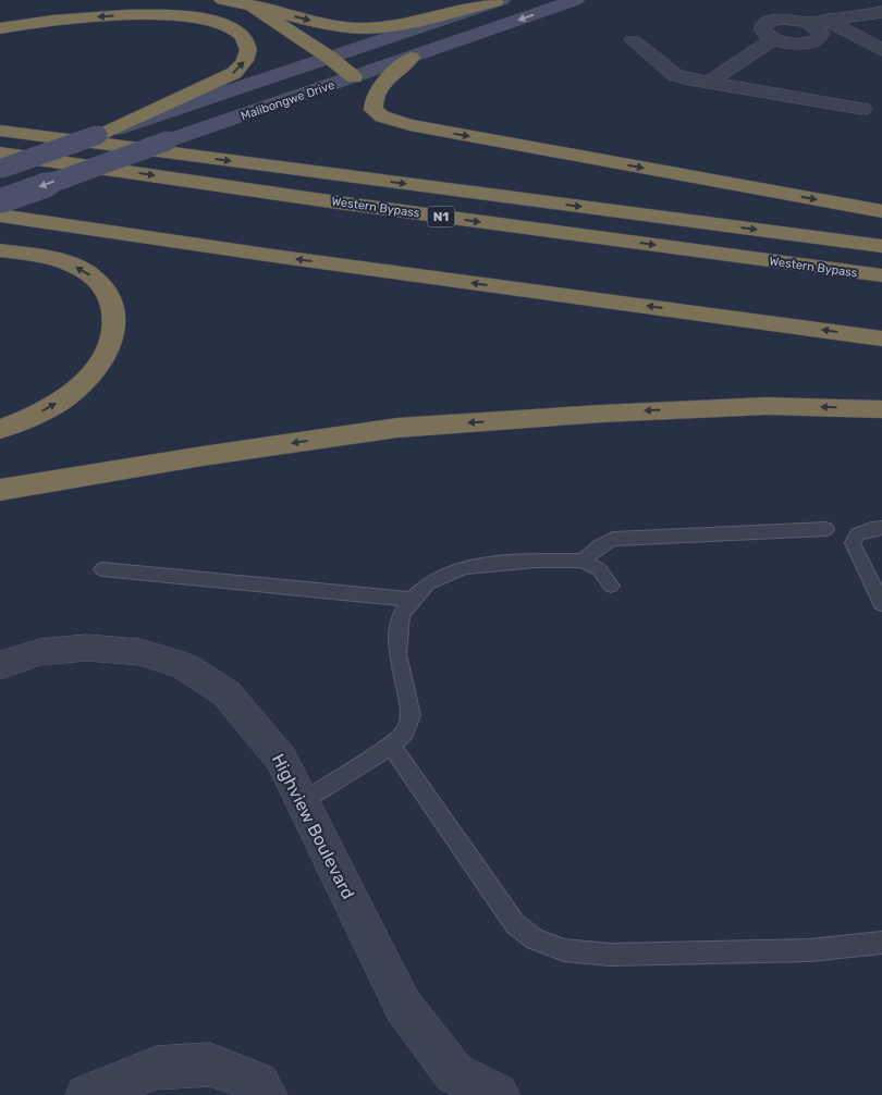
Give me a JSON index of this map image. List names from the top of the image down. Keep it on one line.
{"streets":{"highway":["Western Bypass","N1"],"main road":["Malibongwe Drive"],"street":["Highview Boulevard"]}}
